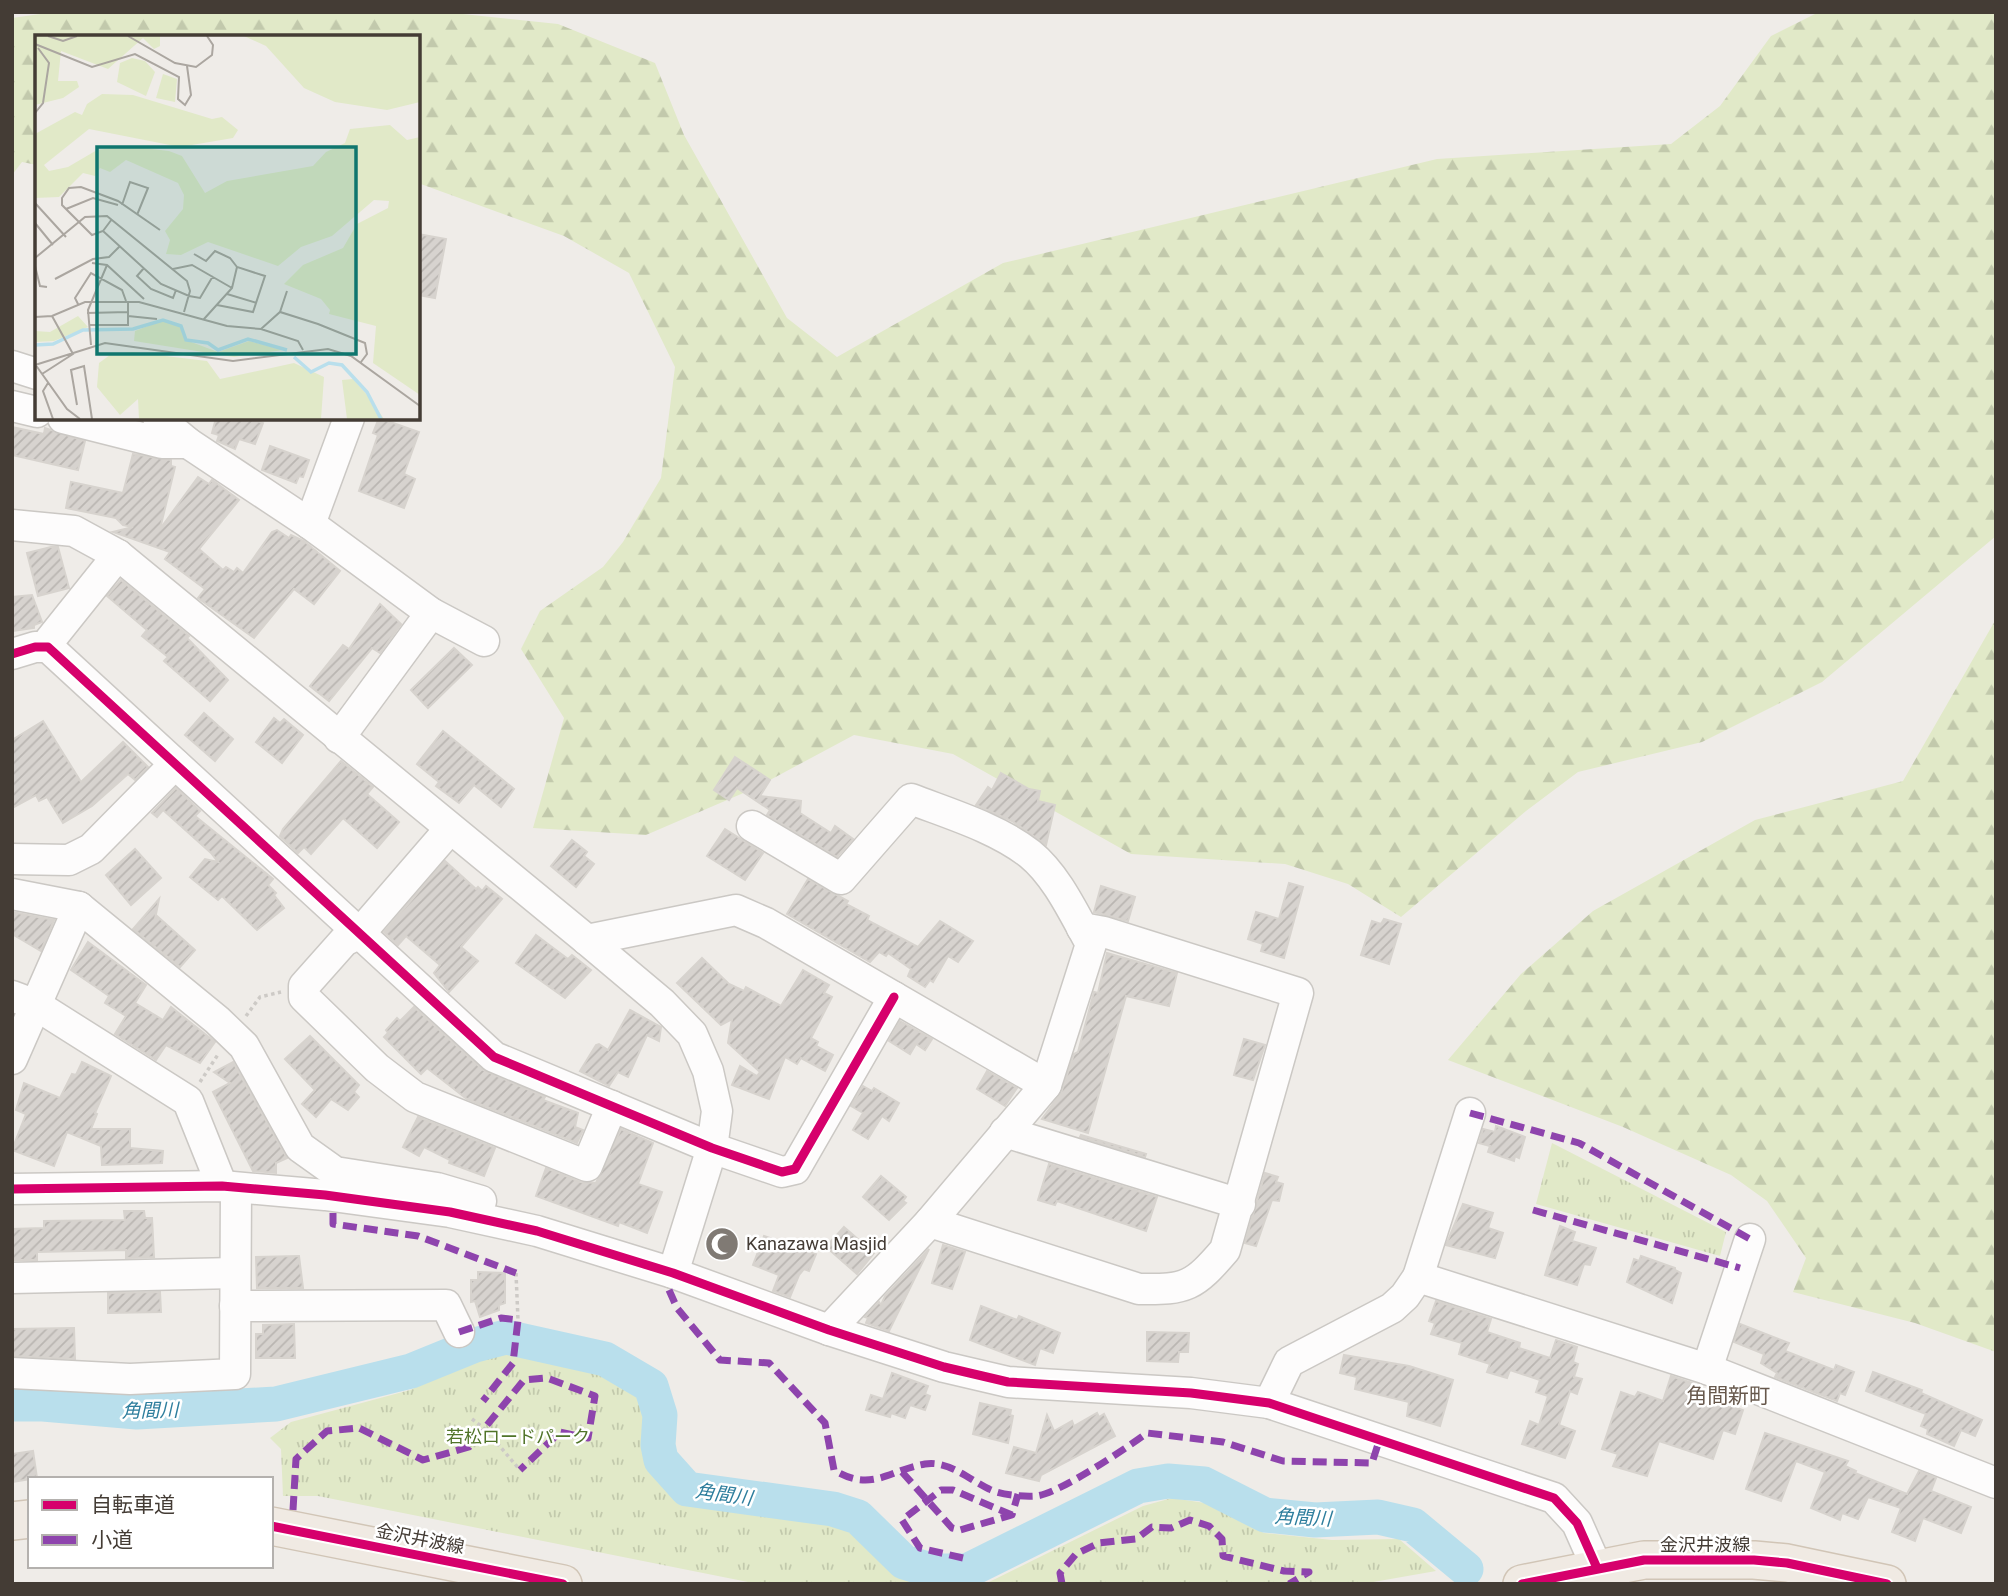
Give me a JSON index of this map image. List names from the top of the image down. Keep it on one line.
{"streets":{"main road":["金沢井波線"]},"districts":["角間新町"],"water":["角間川"],"parks":["若松ロードパーク"],"places":{"mosque":["Kanazawa Masjid"]},"legend":["自転車道","小道"]}
